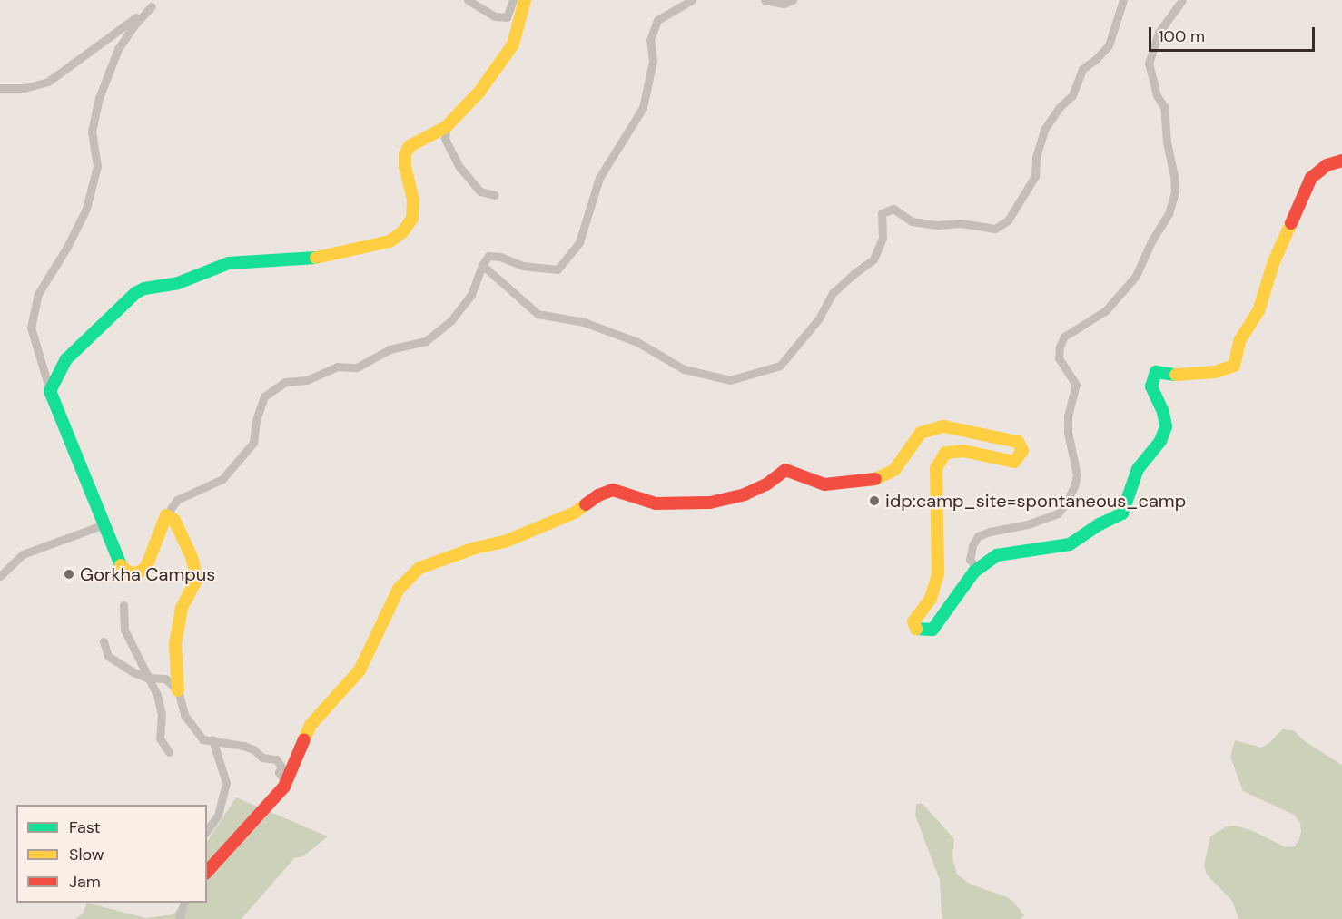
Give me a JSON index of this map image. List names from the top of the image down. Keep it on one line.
{"places":["idp:camp_site=spontaneous_camp","Gorkha Campus"],"legend":["Fast","Slow","Jam"],"scale_bar":"100 m"}
